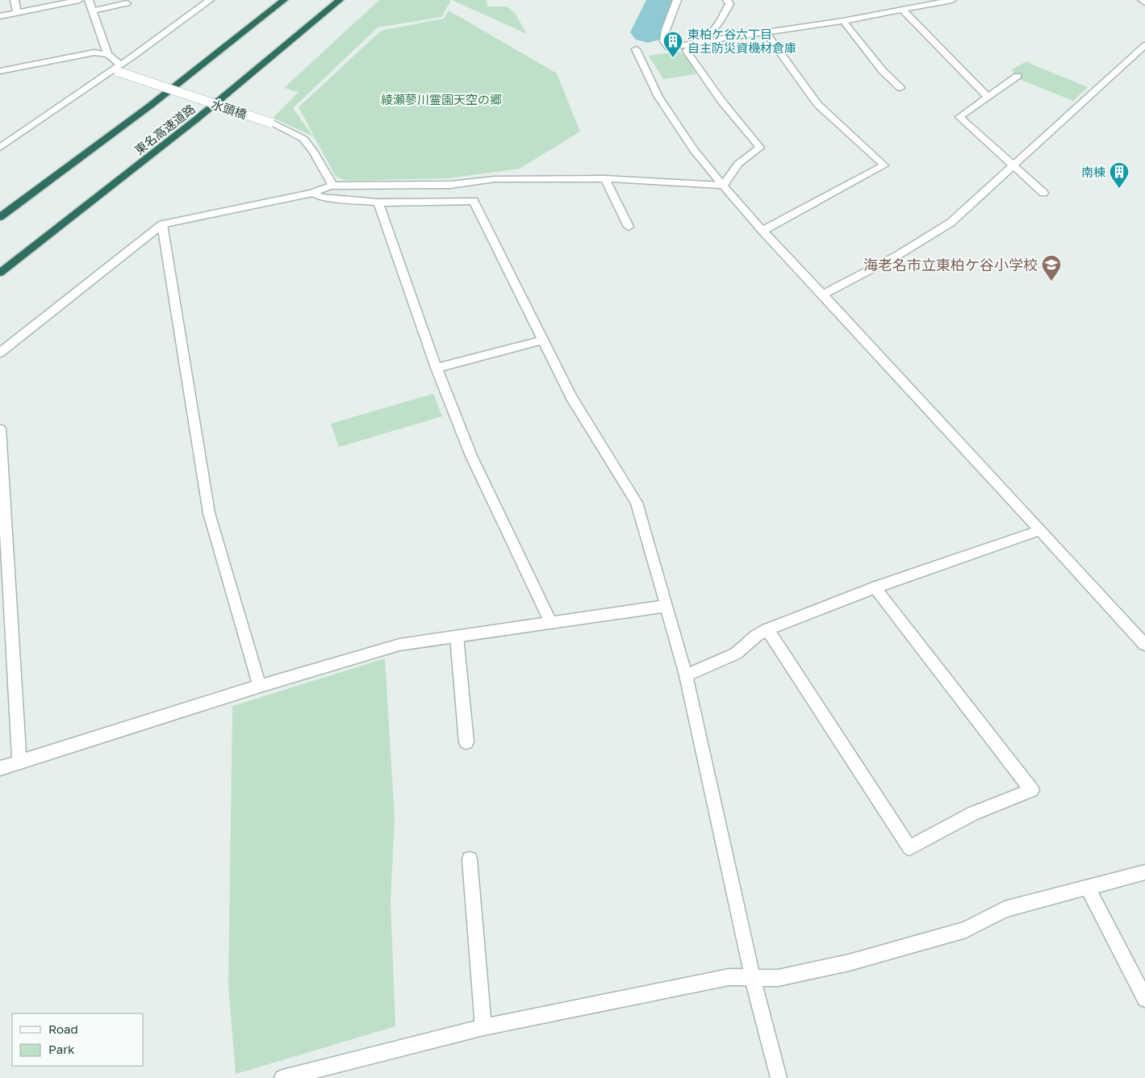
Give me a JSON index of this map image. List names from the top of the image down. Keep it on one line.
{"streets":{"highway":["東名高速道路"],"street":["水頭橋"]},"parks":["綾瀬蓼川霊園天空の郷"],"places":{"building":["東柏ケ谷六丁目 自主防災資機材倉庫","南棟"],"school or university":["海老名市立東柏ケ谷小学校"]},"legend":["Road","Park"]}
